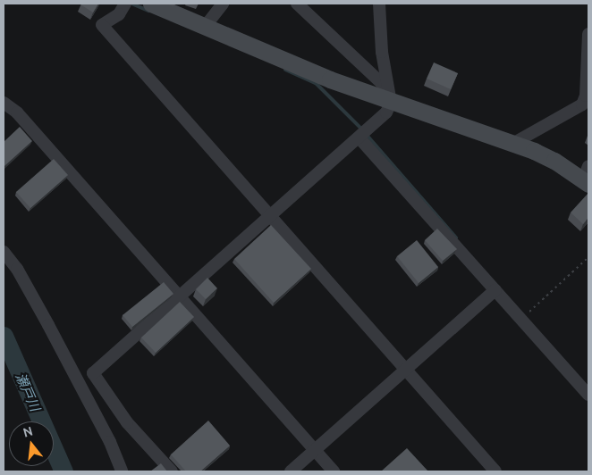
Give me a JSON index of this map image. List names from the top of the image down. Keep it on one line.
{"water":["瀬戸川"],"north":"top"}
